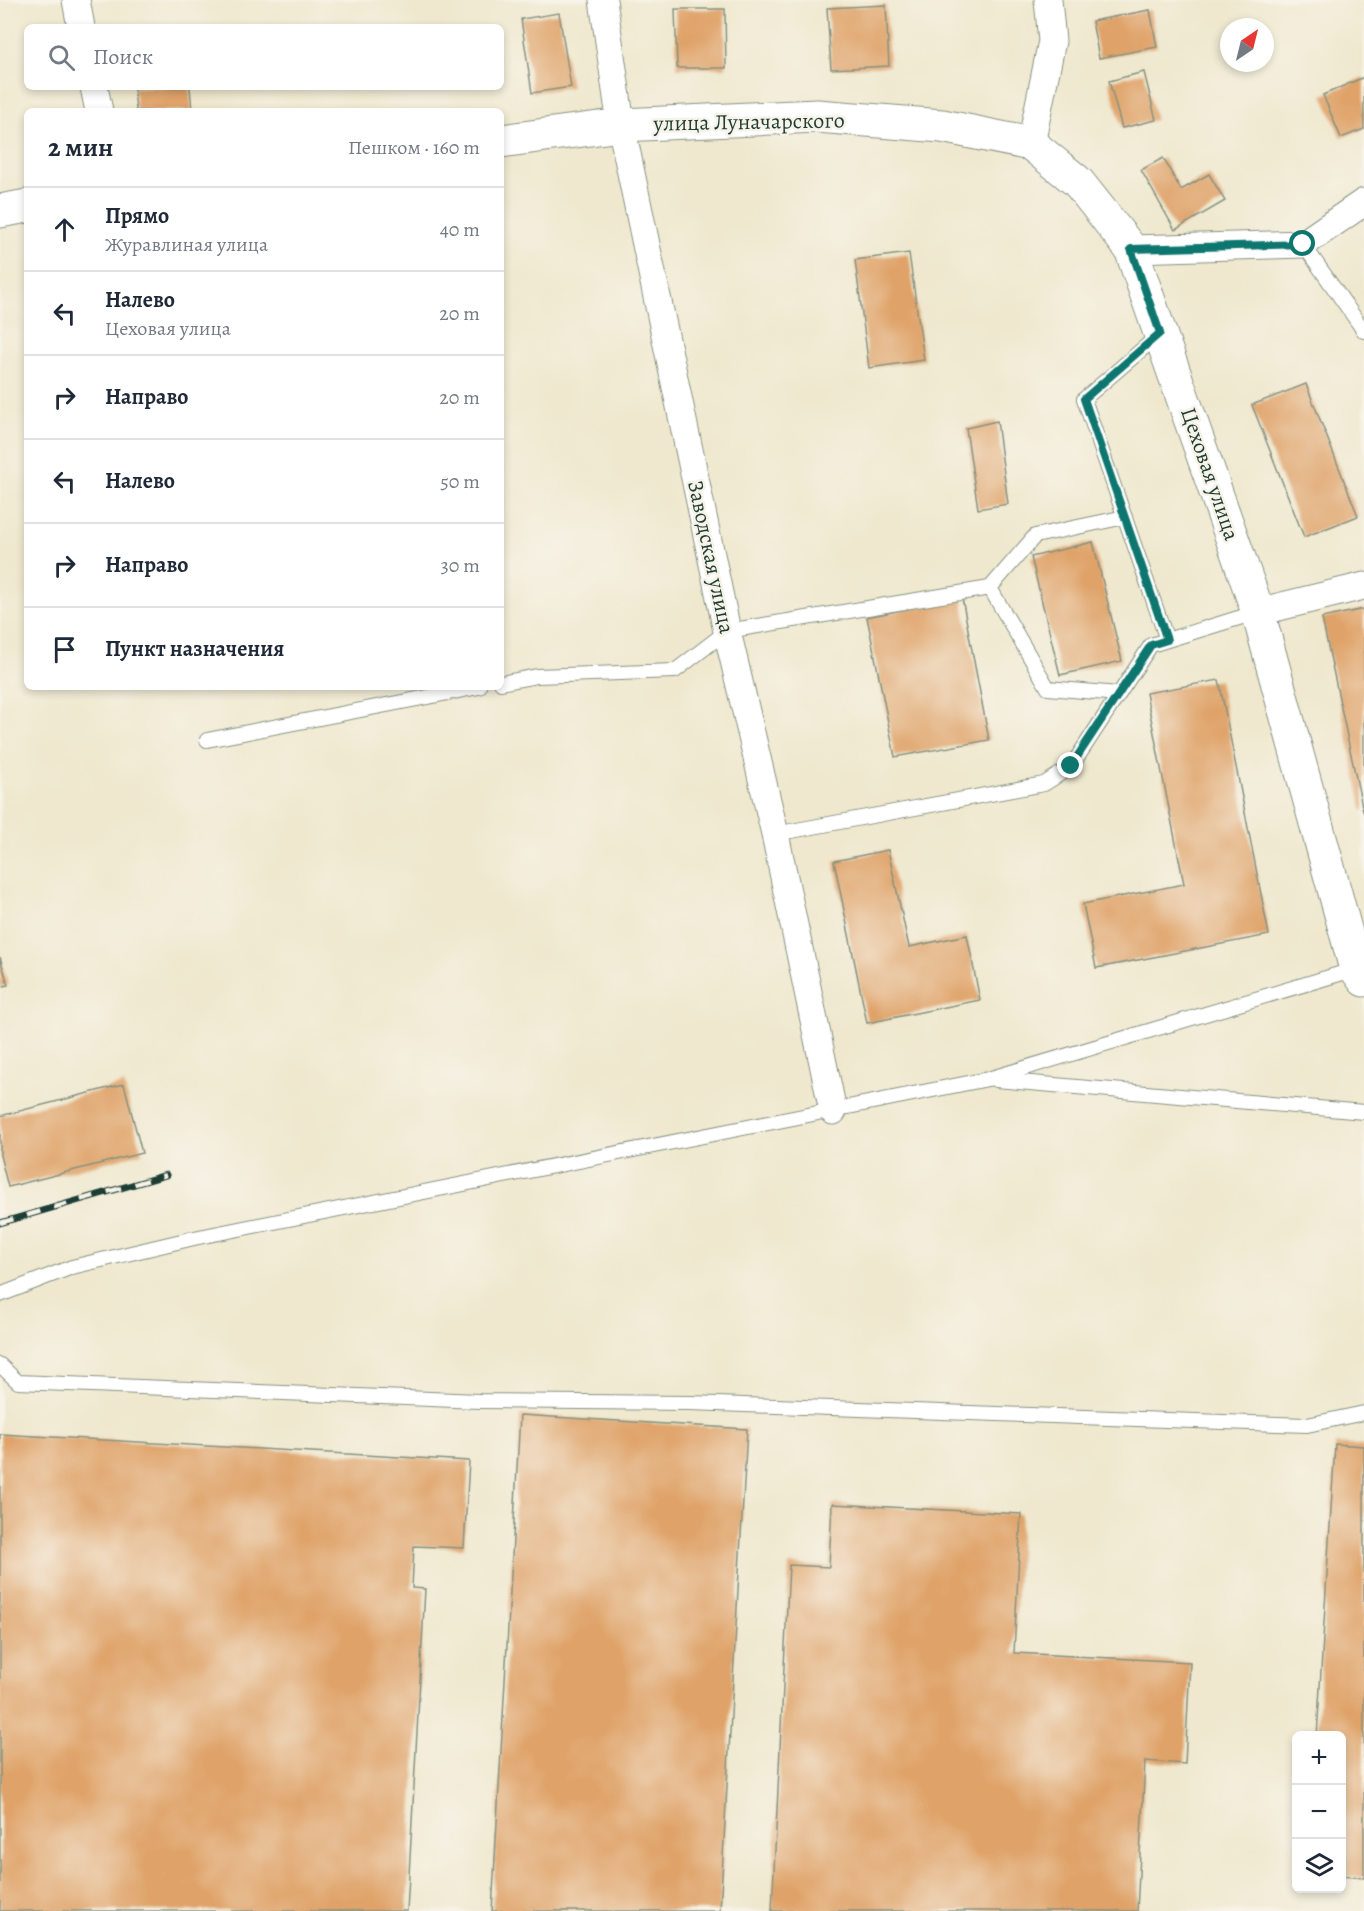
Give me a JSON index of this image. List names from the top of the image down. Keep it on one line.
{"streets":{"street":["улица Луначарского","Цеховая улица","Заводская улица"]},"crossings":[["улица Луначарского","Цеховая улица"],["улица Луначарского","Заводская улица"]],"north":"top right","page":{"search":"Поиск","heading":["2 мин","Пешком · 160 m"],"list":[["Прямо","Журавлиная улица","40 m"],["Налево","Цеховая улица","20 m"],["Направо","20 m"],["Налево","50 m"],["Направо","30 m"],"Пункт назначения"],"map_buttons":["+","−"]}}
